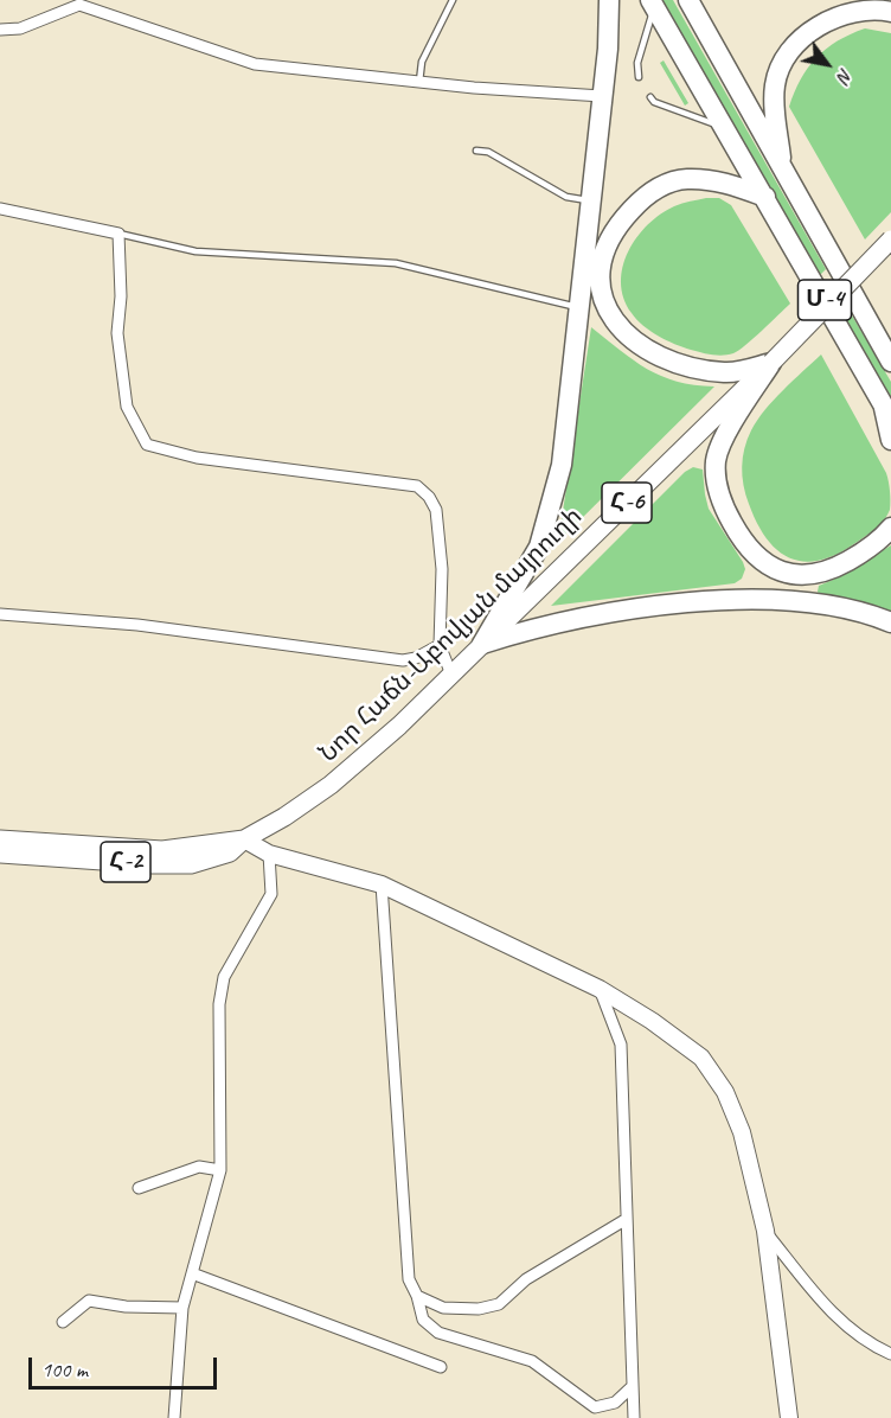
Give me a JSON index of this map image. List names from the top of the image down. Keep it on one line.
{"streets":{"highway":["Մ-4"],"main road":["Հ-6","Նոր Հաճն-Աբովյան մայրուղի","Հ-2"]},"crossings":[["Նոր Հաճն-Աբովյան մայրուղի","Հ-2"]],"scale_bar":"100 m","north":"bottom right"}
